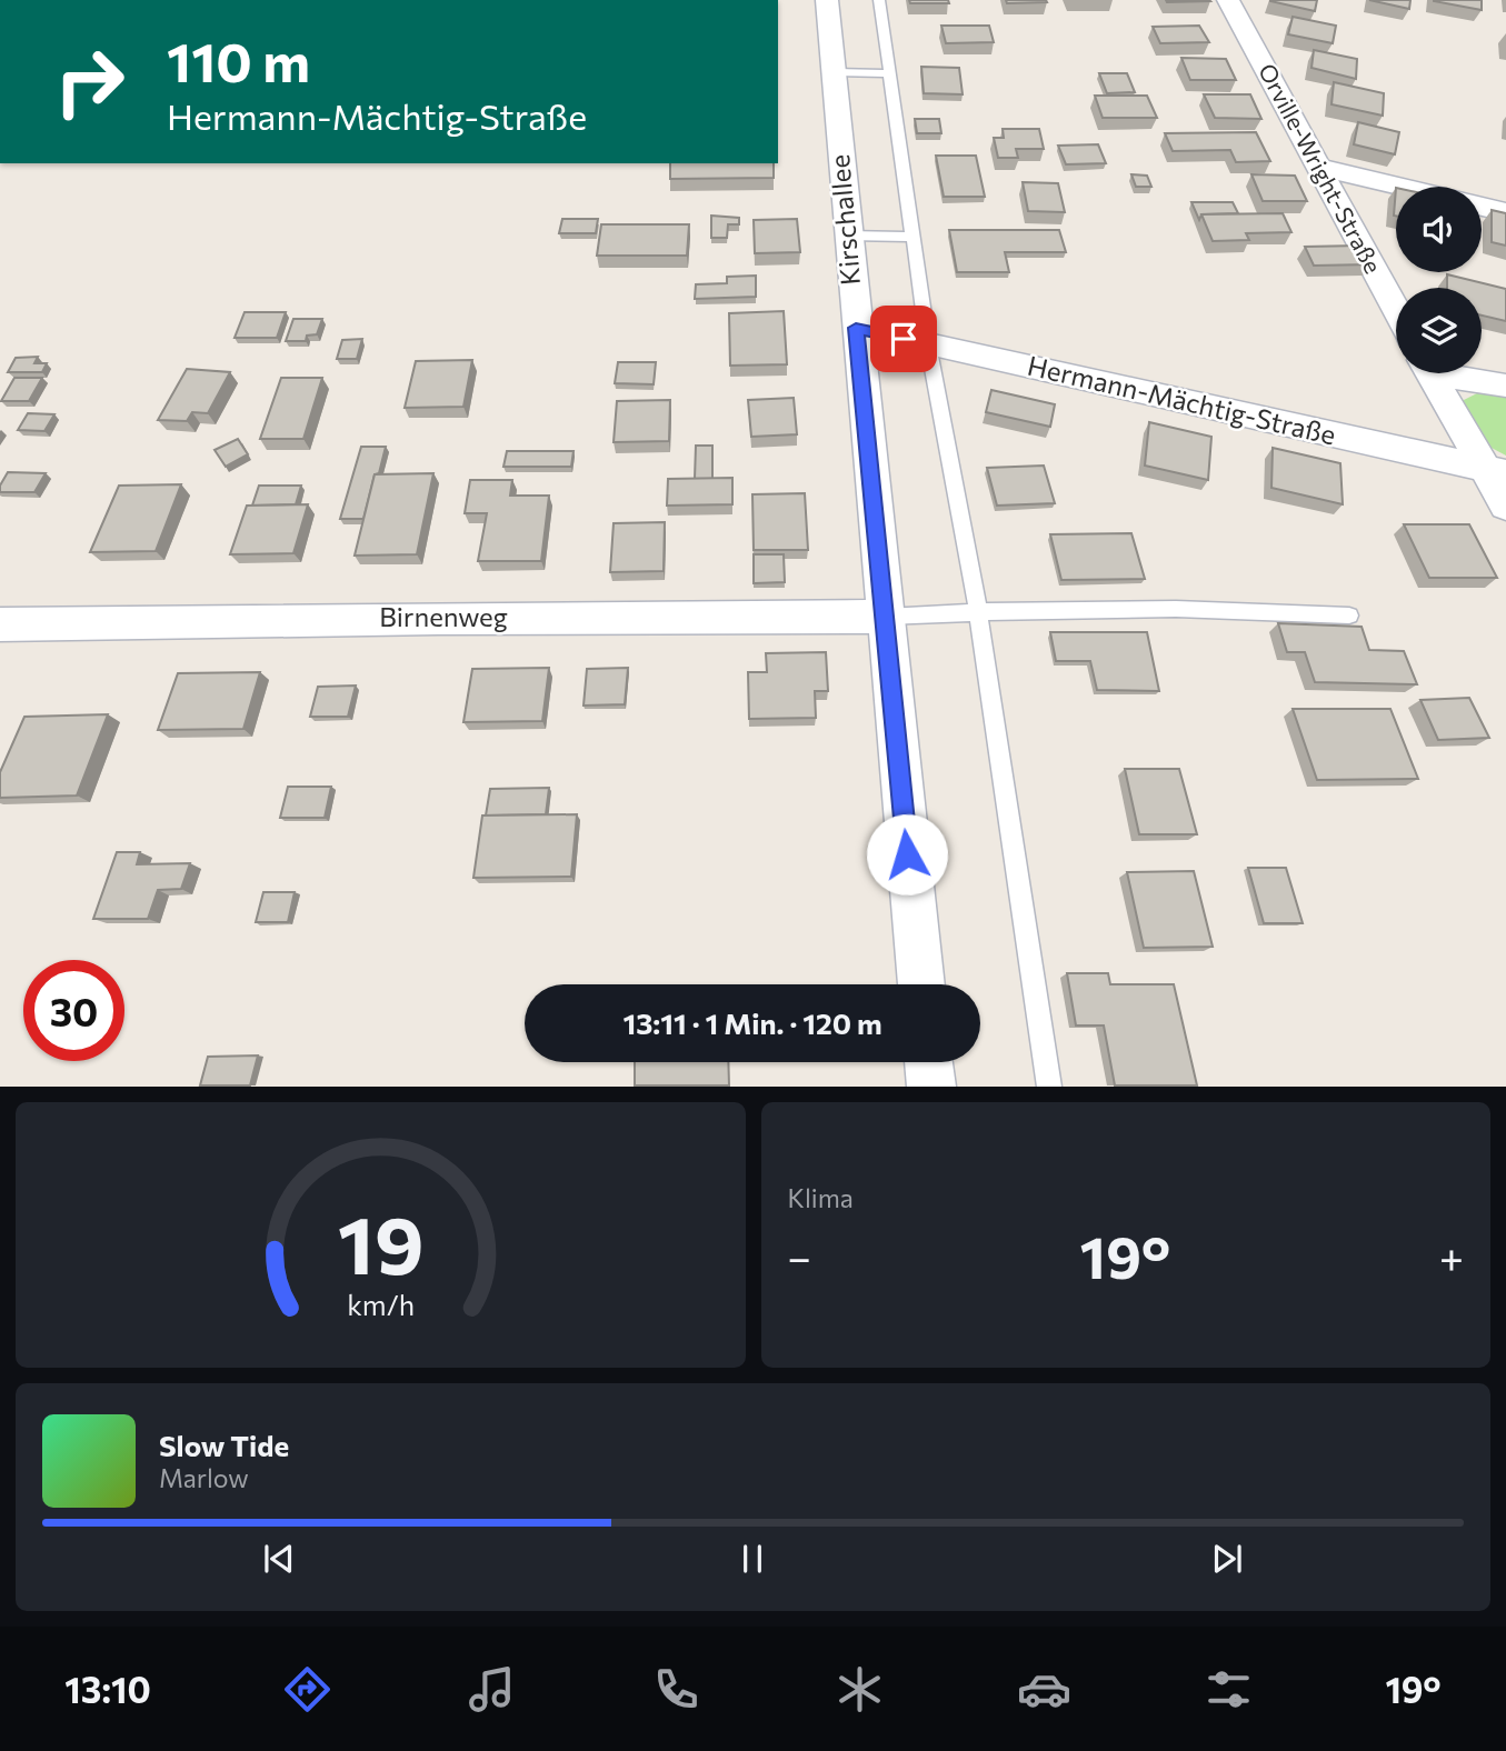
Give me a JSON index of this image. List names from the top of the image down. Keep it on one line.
{"streets":{"street":["Orville-Wright-Straße","Kirschallee","Hermann-Mächtig-Straße","Birnenweg"]},"crossings":[["Kirschallee","Hermann-Mächtig-Straße"],["Kirschallee","Birnenweg"]],"page":{"turn":["110 m","Hermann-Mächtig-Straße"],"limit":"30","trip":"13:11 · 1 Min. · 120 m","tile":"Klima","heat":["−","19°","+"],"song":["Slow Tide","Marlow"],"tabs":["13:10","19°"],"gauge":["19","km/h"]}}
